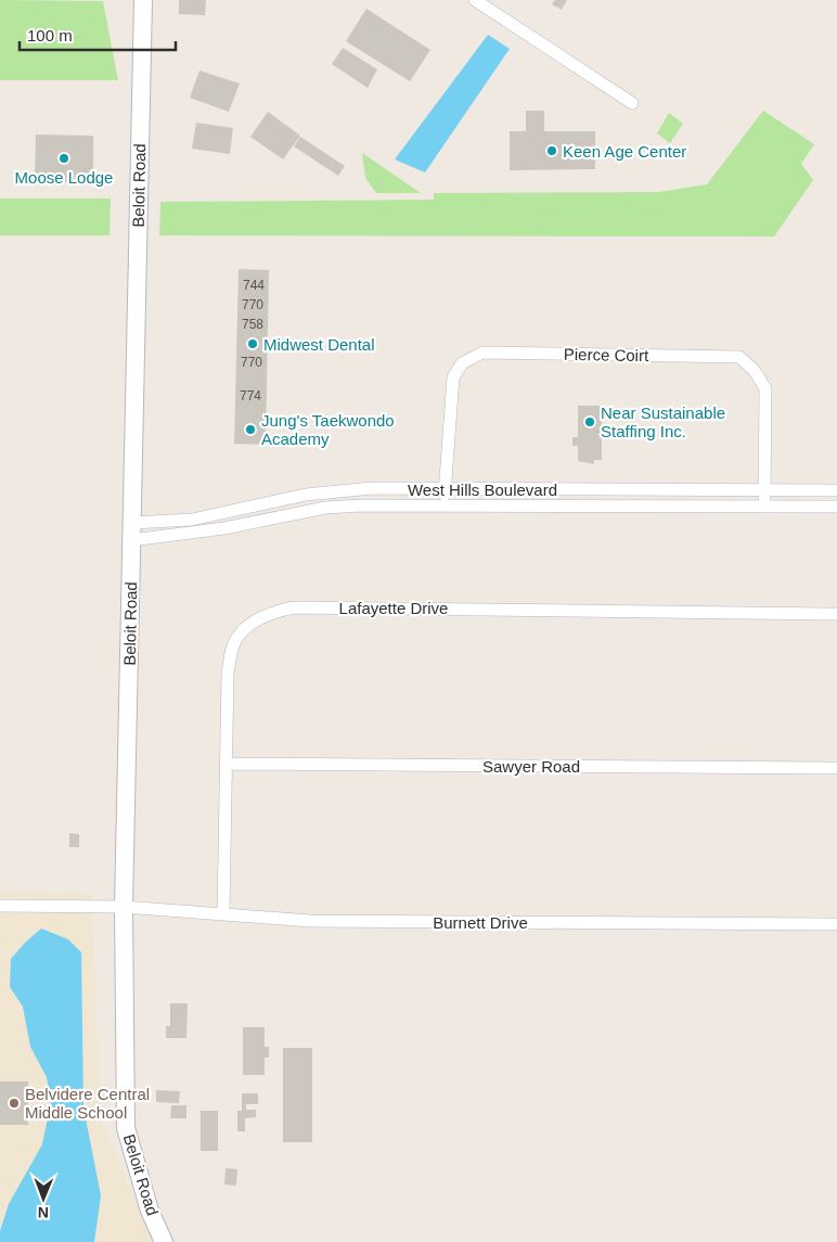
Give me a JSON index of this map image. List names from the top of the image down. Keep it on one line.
{"streets":{"main road":["Beloit Road"],"street":["Pierce Coirt","West Hills Boulevard","Lafayette Drive","Sawyer Road","Burnett Drive"]},"crossings":[["Beloit Road","West Hills Boulevard"],["Beloit Road","Burnett Drive"],["Pierce Coirt","West Hills Boulevard"],["Lafayette Drive","Sawyer Road"],["Lafayette Drive","Burnett Drive"]],"places":["Keen Age Center","Moose Lodge","Midwest Dental","Near Sustainable Staffing Inc.","Jung's Taekwondo Academy","Belvidere Central Middle School"],"house_numbers":["744","770","758","770","774"],"scale_bar":"100 m","north":"bottom"}
